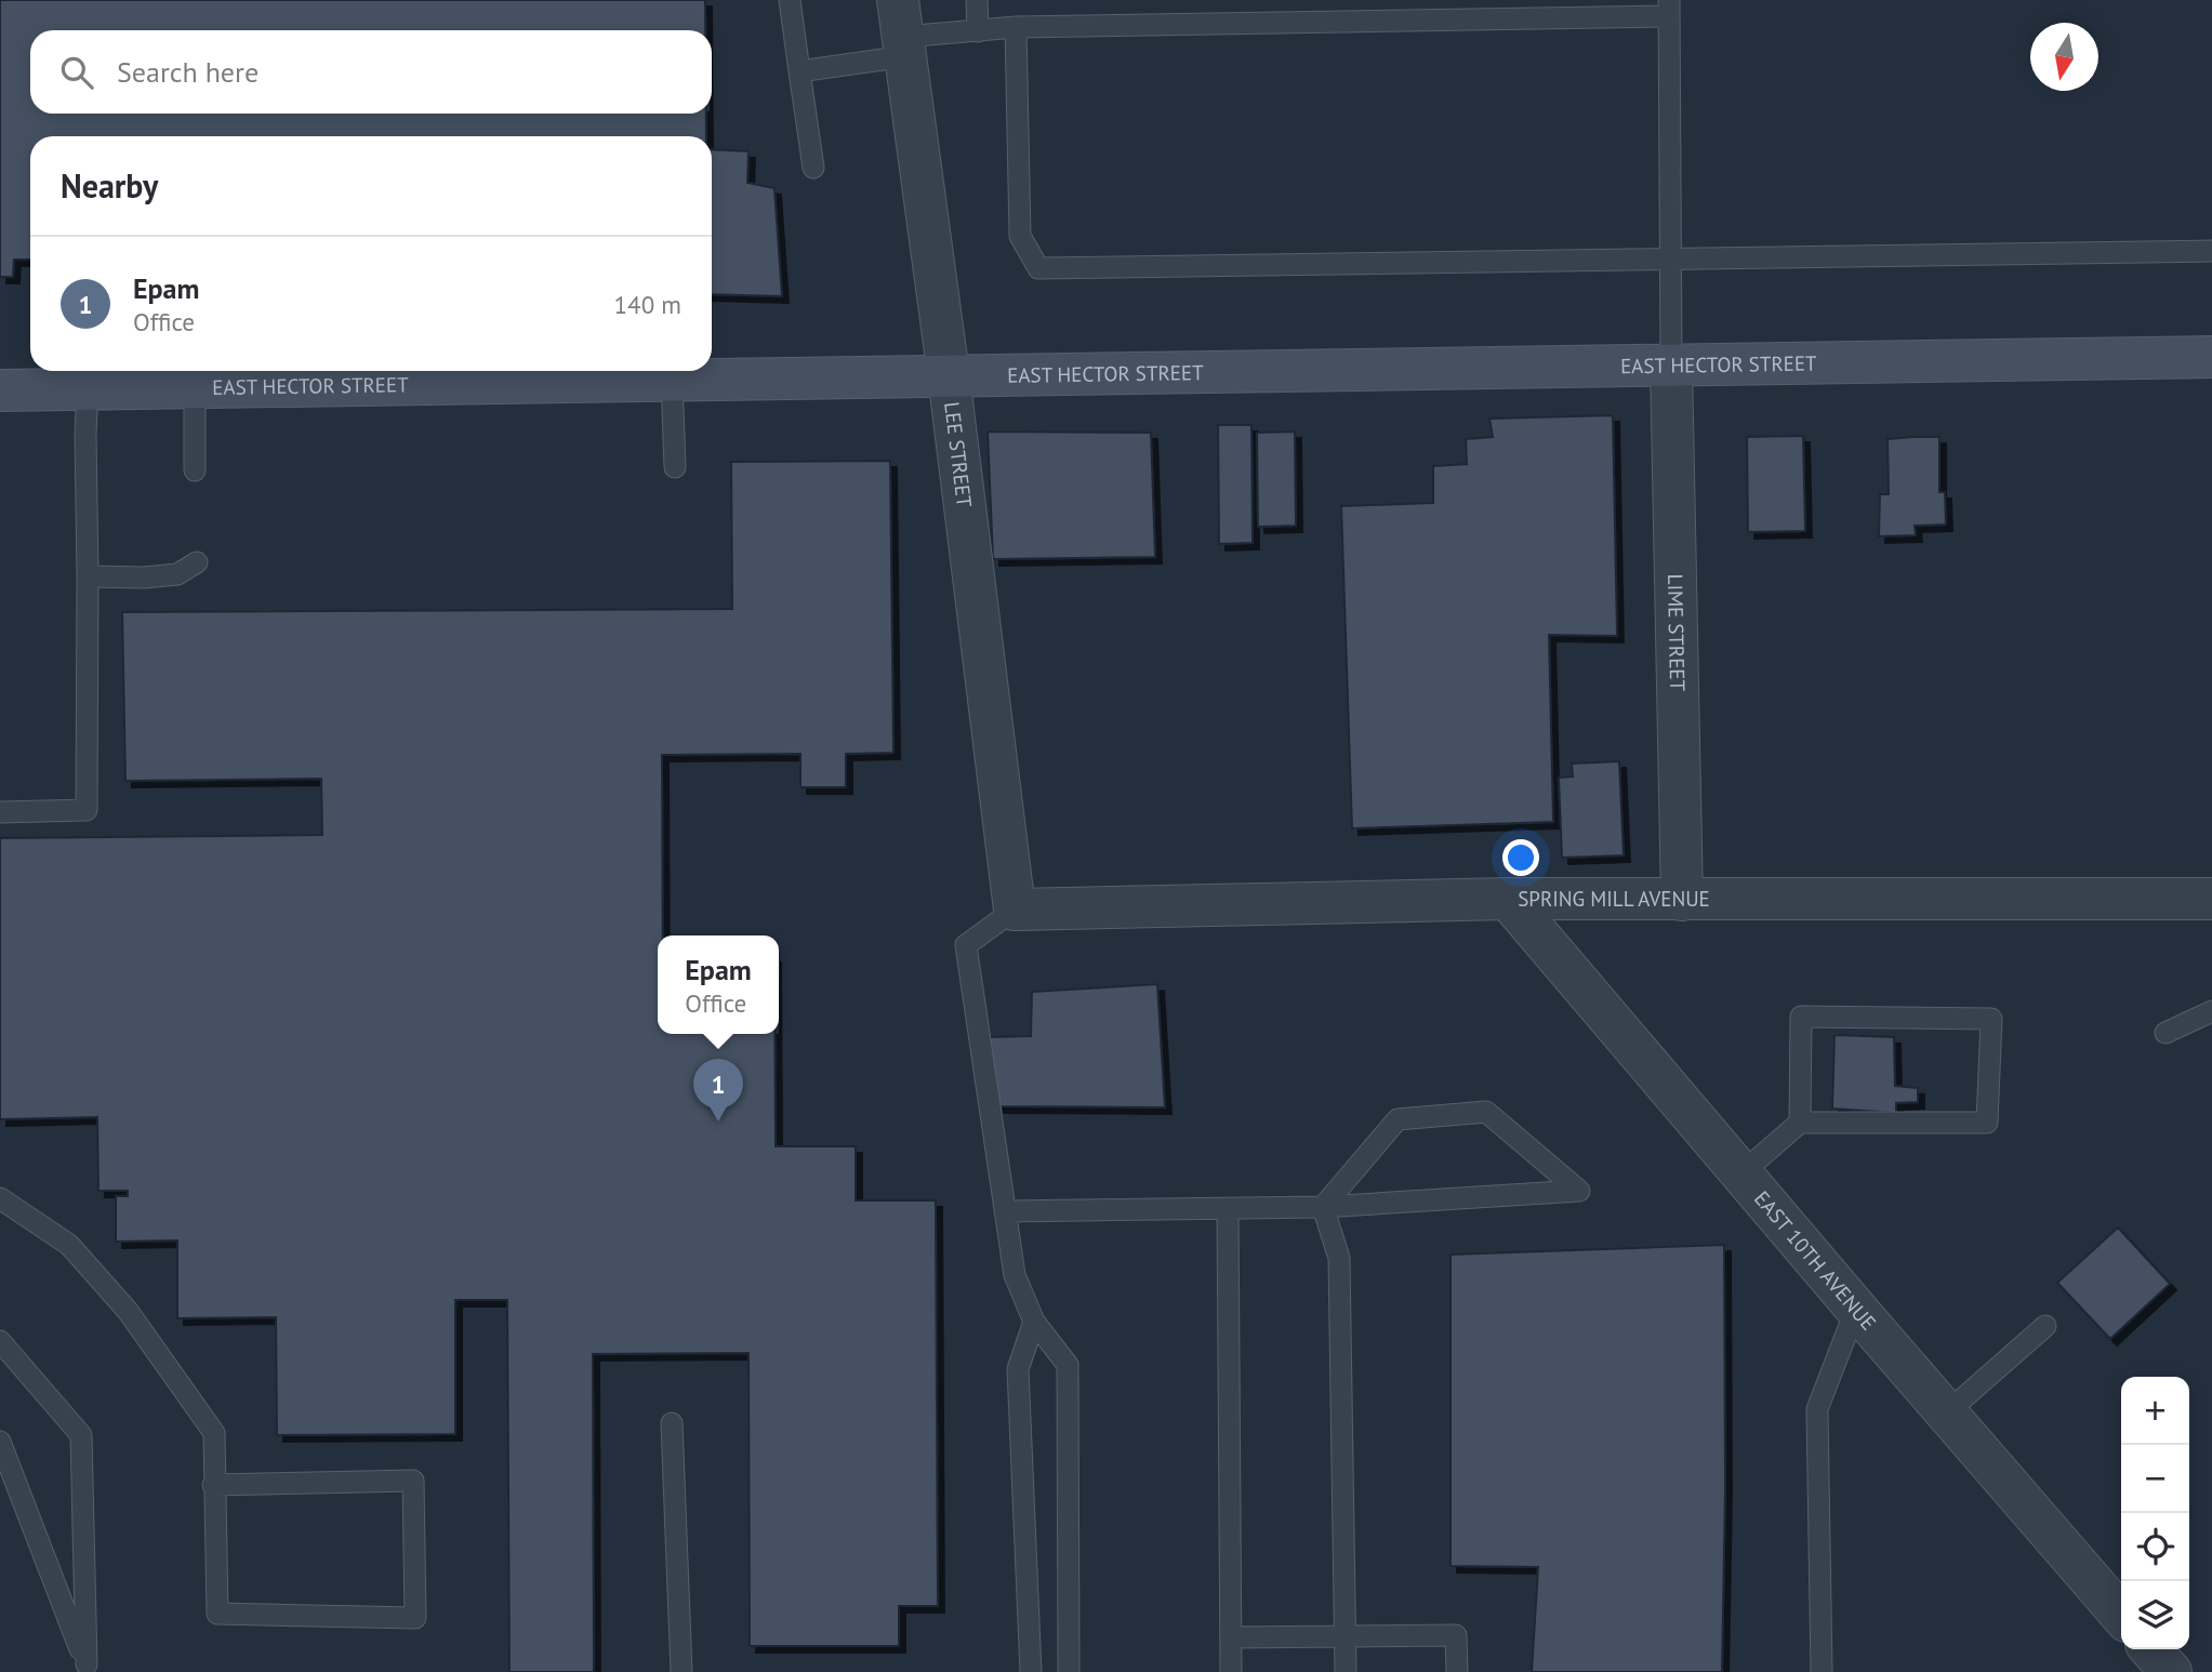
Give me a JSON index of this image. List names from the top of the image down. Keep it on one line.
{"streets":{"main road":["EAST HECTOR STREET"],"street":["LEE STREET","LIME STREET","SPRING MILL AVENUE","EAST 10TH AVENUE"]},"crossings":[["EAST HECTOR STREET","LEE STREET"],["EAST HECTOR STREET","LIME STREET"],["LEE STREET","SPRING MILL AVENUE"],["LIME STREET","SPRING MILL AVENUE"],["SPRING MILL AVENUE","EAST 10TH AVENUE"]],"north":"bottom","page":{"search":"Search here","heading":"Nearby","list":[{"mark":"1","name":"Epam","note":"Office","value":"140 m"}],"popup":["Epam","Office"],"pins":"1","map_buttons":["+","−"]}}
